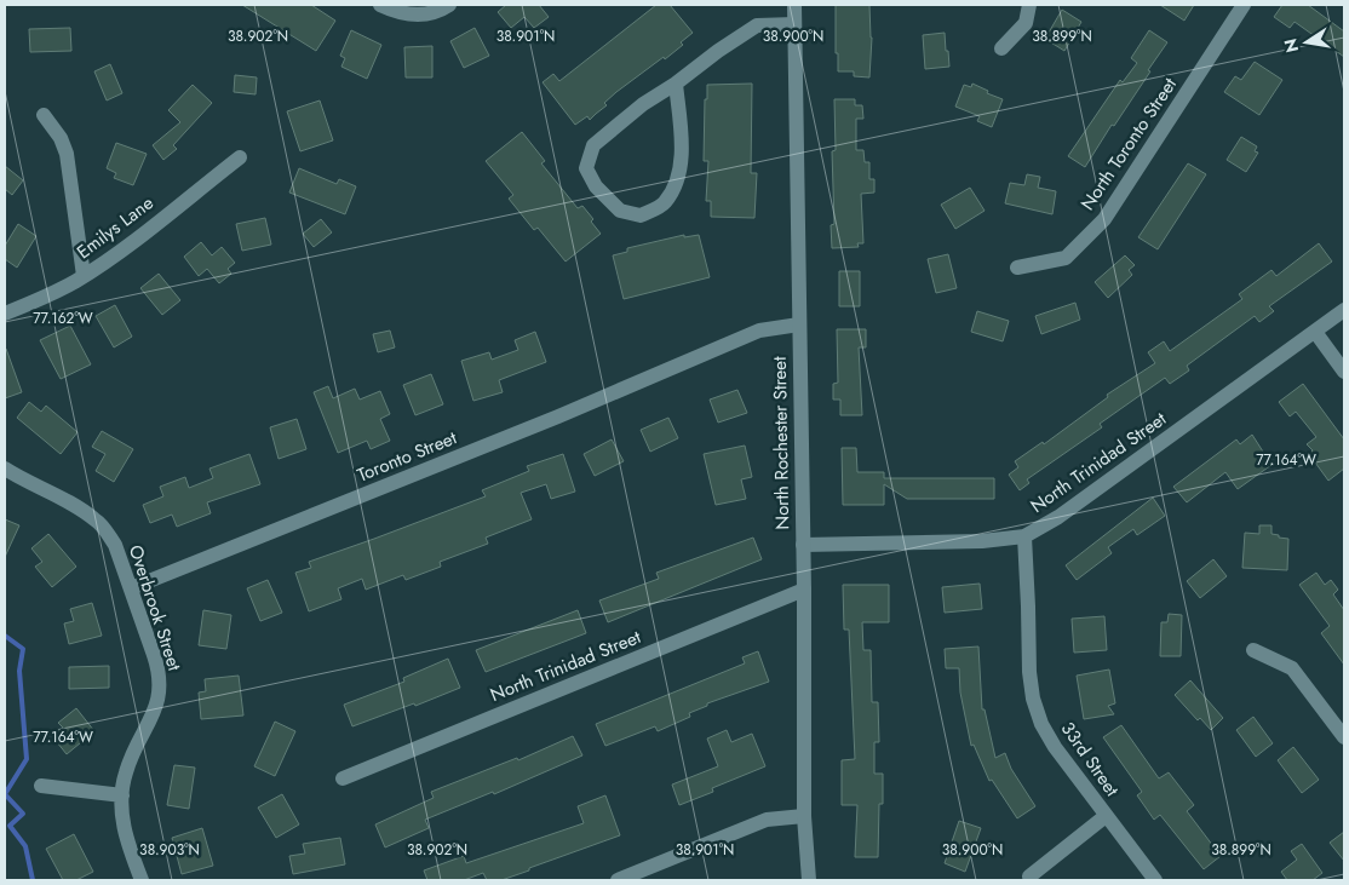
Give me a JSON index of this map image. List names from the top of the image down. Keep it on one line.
{"streets":{"street":["North Toronto Street","Emilys Lane","North Rochester Street","Toronto Street","North Trinidad Street","Overbrook Street","33rd Street"]},"crossings":[["North Rochester Street","Toronto Street"],["North Rochester Street","North Trinidad Street"],["Toronto Street","Overbrook Street"],["North Trinidad Street","33rd Street"]],"north":"left","coordinates":["38.902°N","38.901°N","38.900°N","38.899°N","77.162°W","77.164°W","38.903°N"]}
